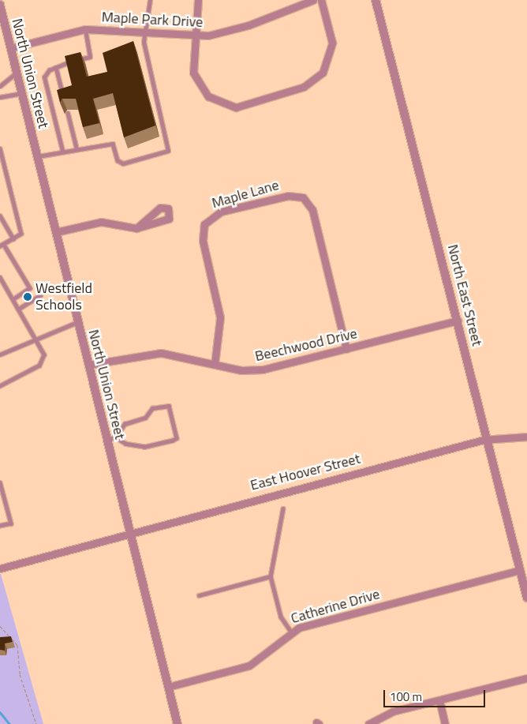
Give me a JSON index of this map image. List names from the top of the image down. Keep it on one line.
{"streets":{"street":["Maple Park Drive","North Union Street","Maple Lane","North East Street","Beechwood Drive","East Hoover Street","Catherine Drive"]},"crossings":[["Maple Park Drive","North Union Street"],["North Union Street","Beechwood Drive"],["North Union Street","East Hoover Street"],["North Union Street","Catherine Drive"],["Maple Lane","Beechwood Drive"],["North East Street","Beechwood Drive"],["North East Street","East Hoover Street"],["North East Street","Catherine Drive"]],"places":["Westfield Schools"],"scale_bar":"100 m"}
